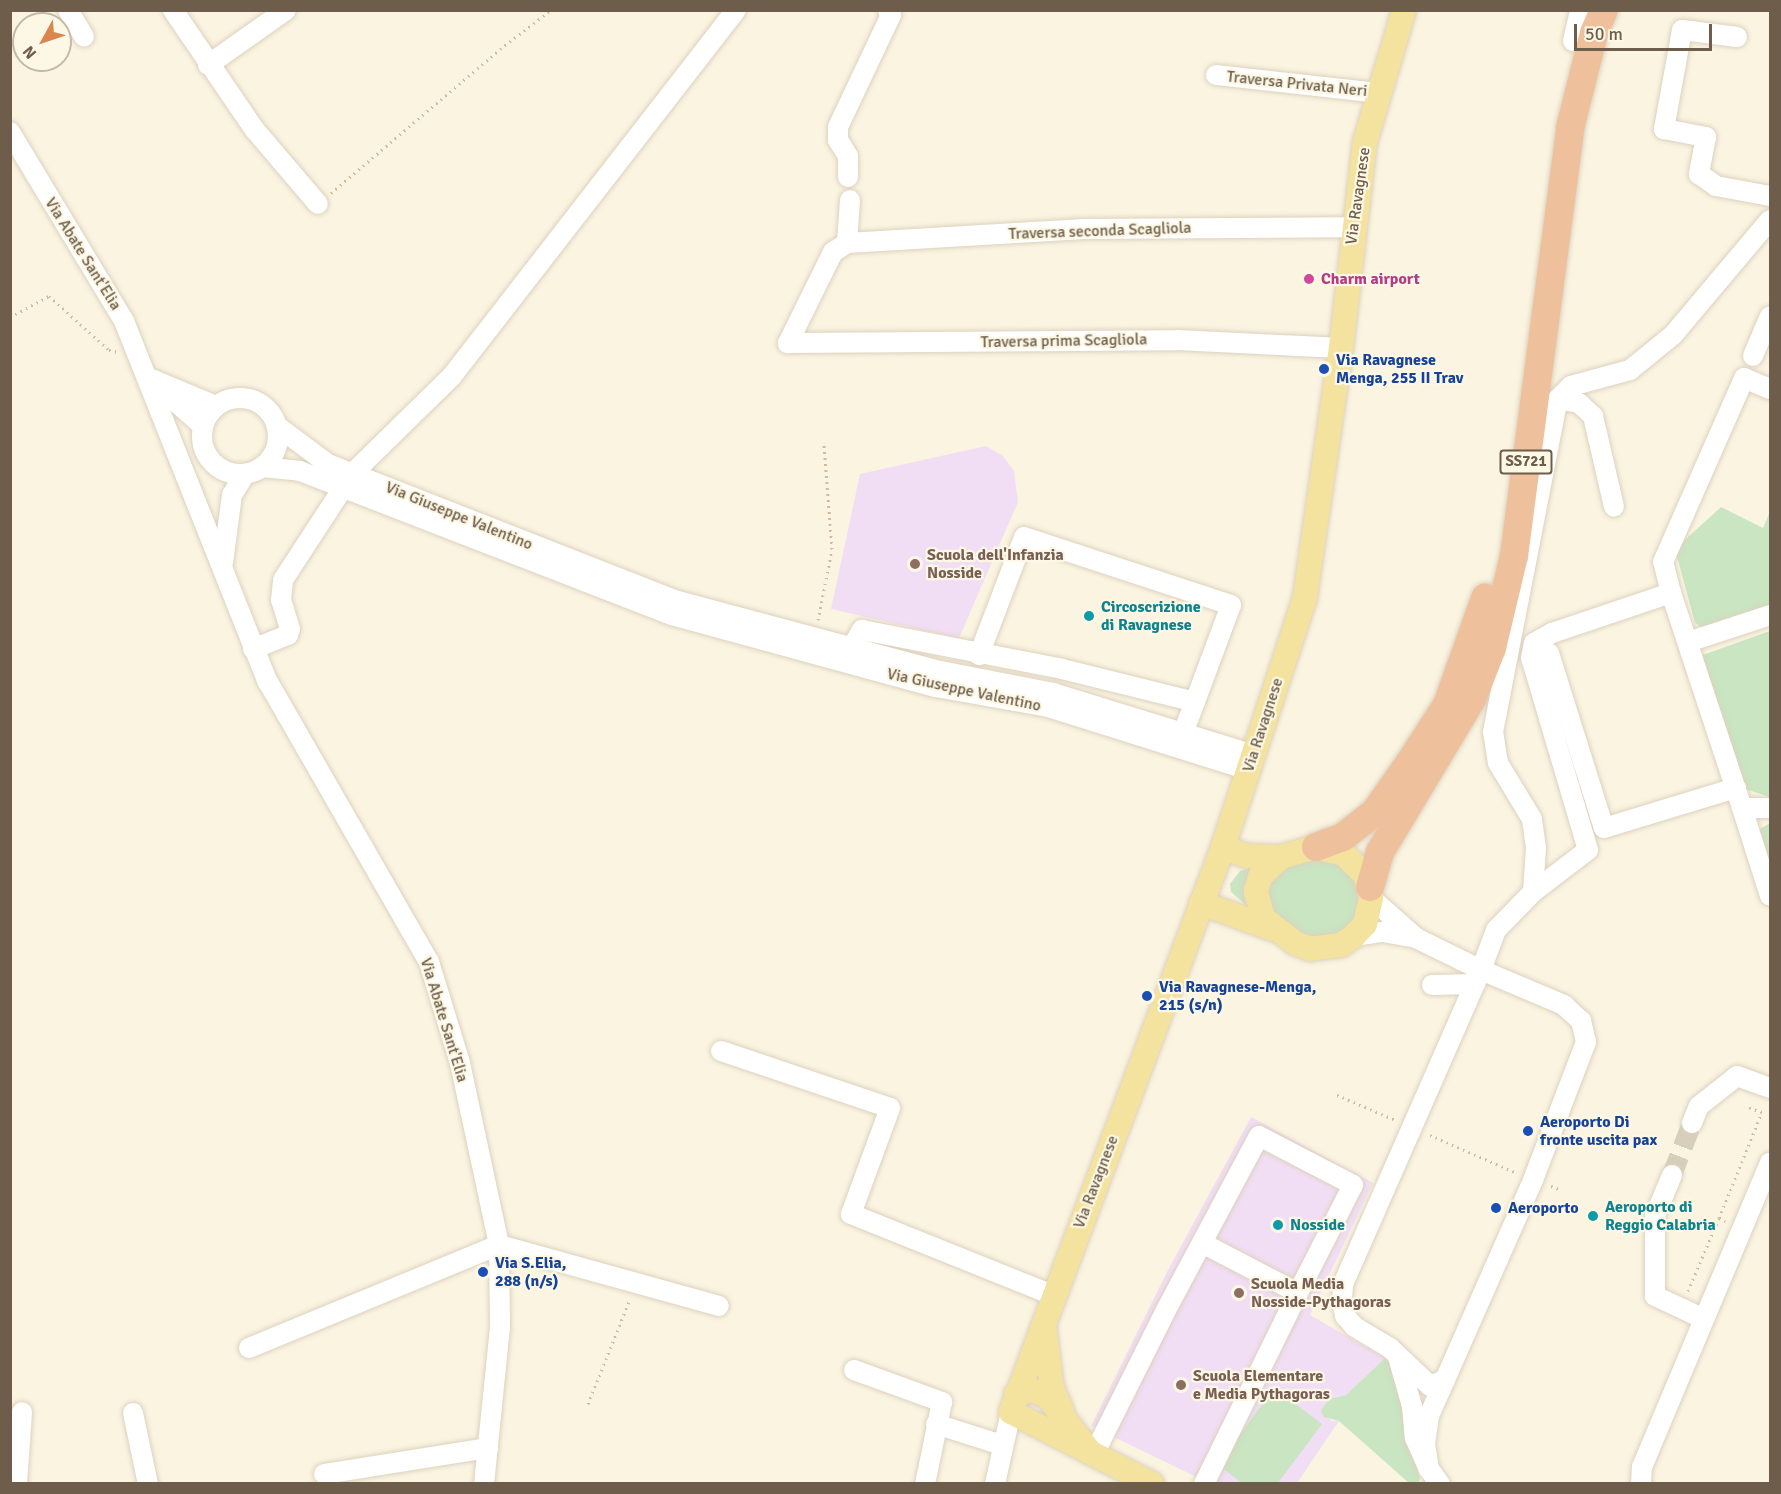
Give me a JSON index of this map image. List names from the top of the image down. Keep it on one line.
{"streets":{"highway":["SS721"],"main road":["Via Ravagnese"],"street":["Traversa Privata Neri","Traversa seconda Scagliola","Via Abate Sant'Elia","Traversa prima Scagliola","Via Giuseppe Valentino"]},"crossings":[["Traversa Privata Neri","Via Ravagnese"],["Via Ravagnese","Traversa seconda Scagliola"],["Via Ravagnese","Traversa prima Scagliola"],["Via Ravagnese","Via Giuseppe Valentino"],["Traversa seconda Scagliola","Traversa prima Scagliola"],["Via Abate Sant'Elia","Via Giuseppe Valentino"]],"places":["Charm airport","Via Ravagnese Menga, 255 II Trav","Scuola dell'Infanzia Nosside","Circoscrizione di Ravagnese","Via Ravagnese-Menga, 215 (s/n)","Aeroporto Di fronte uscita pax","Aeroporto","Aeroporto di Reggio Calabria","Nosside","Via S.Elia, 288 (n/s)","Scuola Media Nosside-Pythagoras","Scuola Elementare e Media Pythagoras"],"scale_bar":"50 m","north":"bottom left"}
